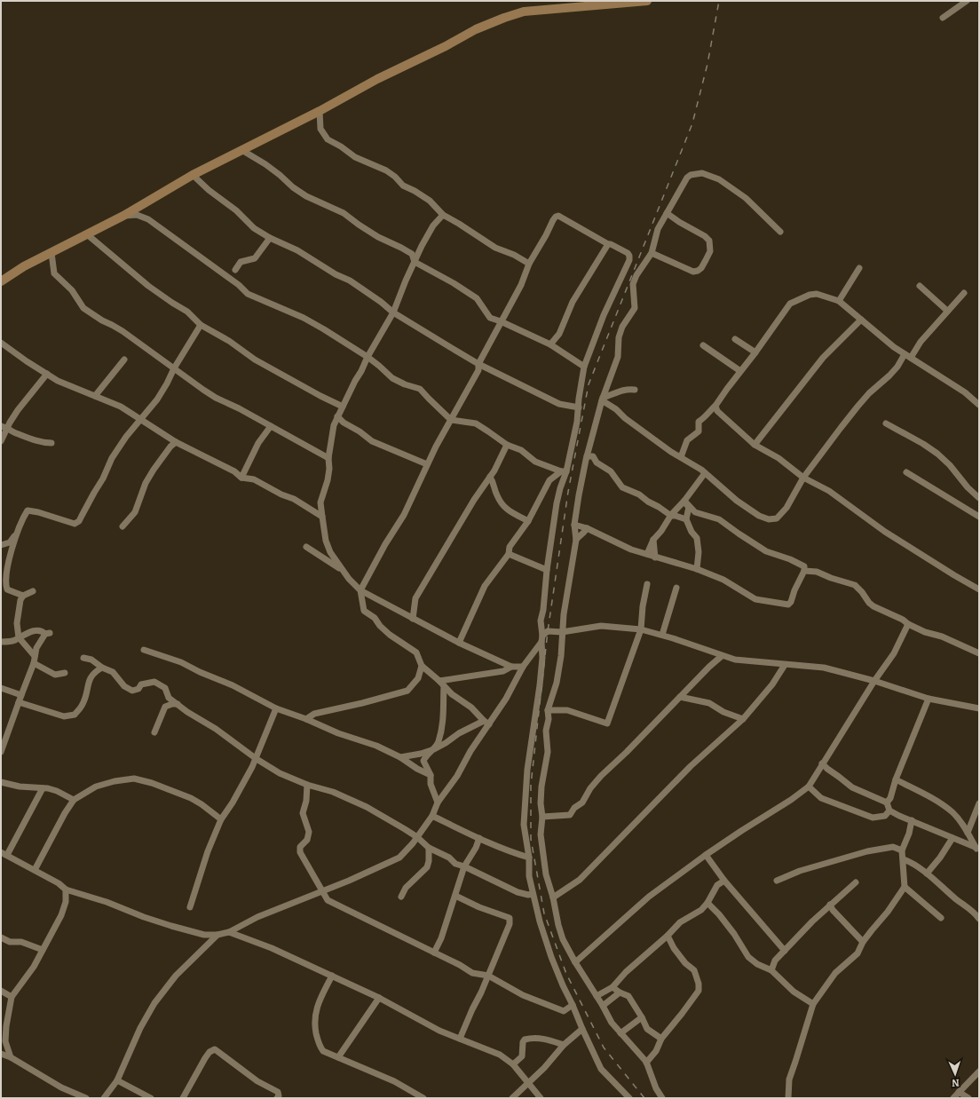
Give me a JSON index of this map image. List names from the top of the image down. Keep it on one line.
{"north":"bottom"}
